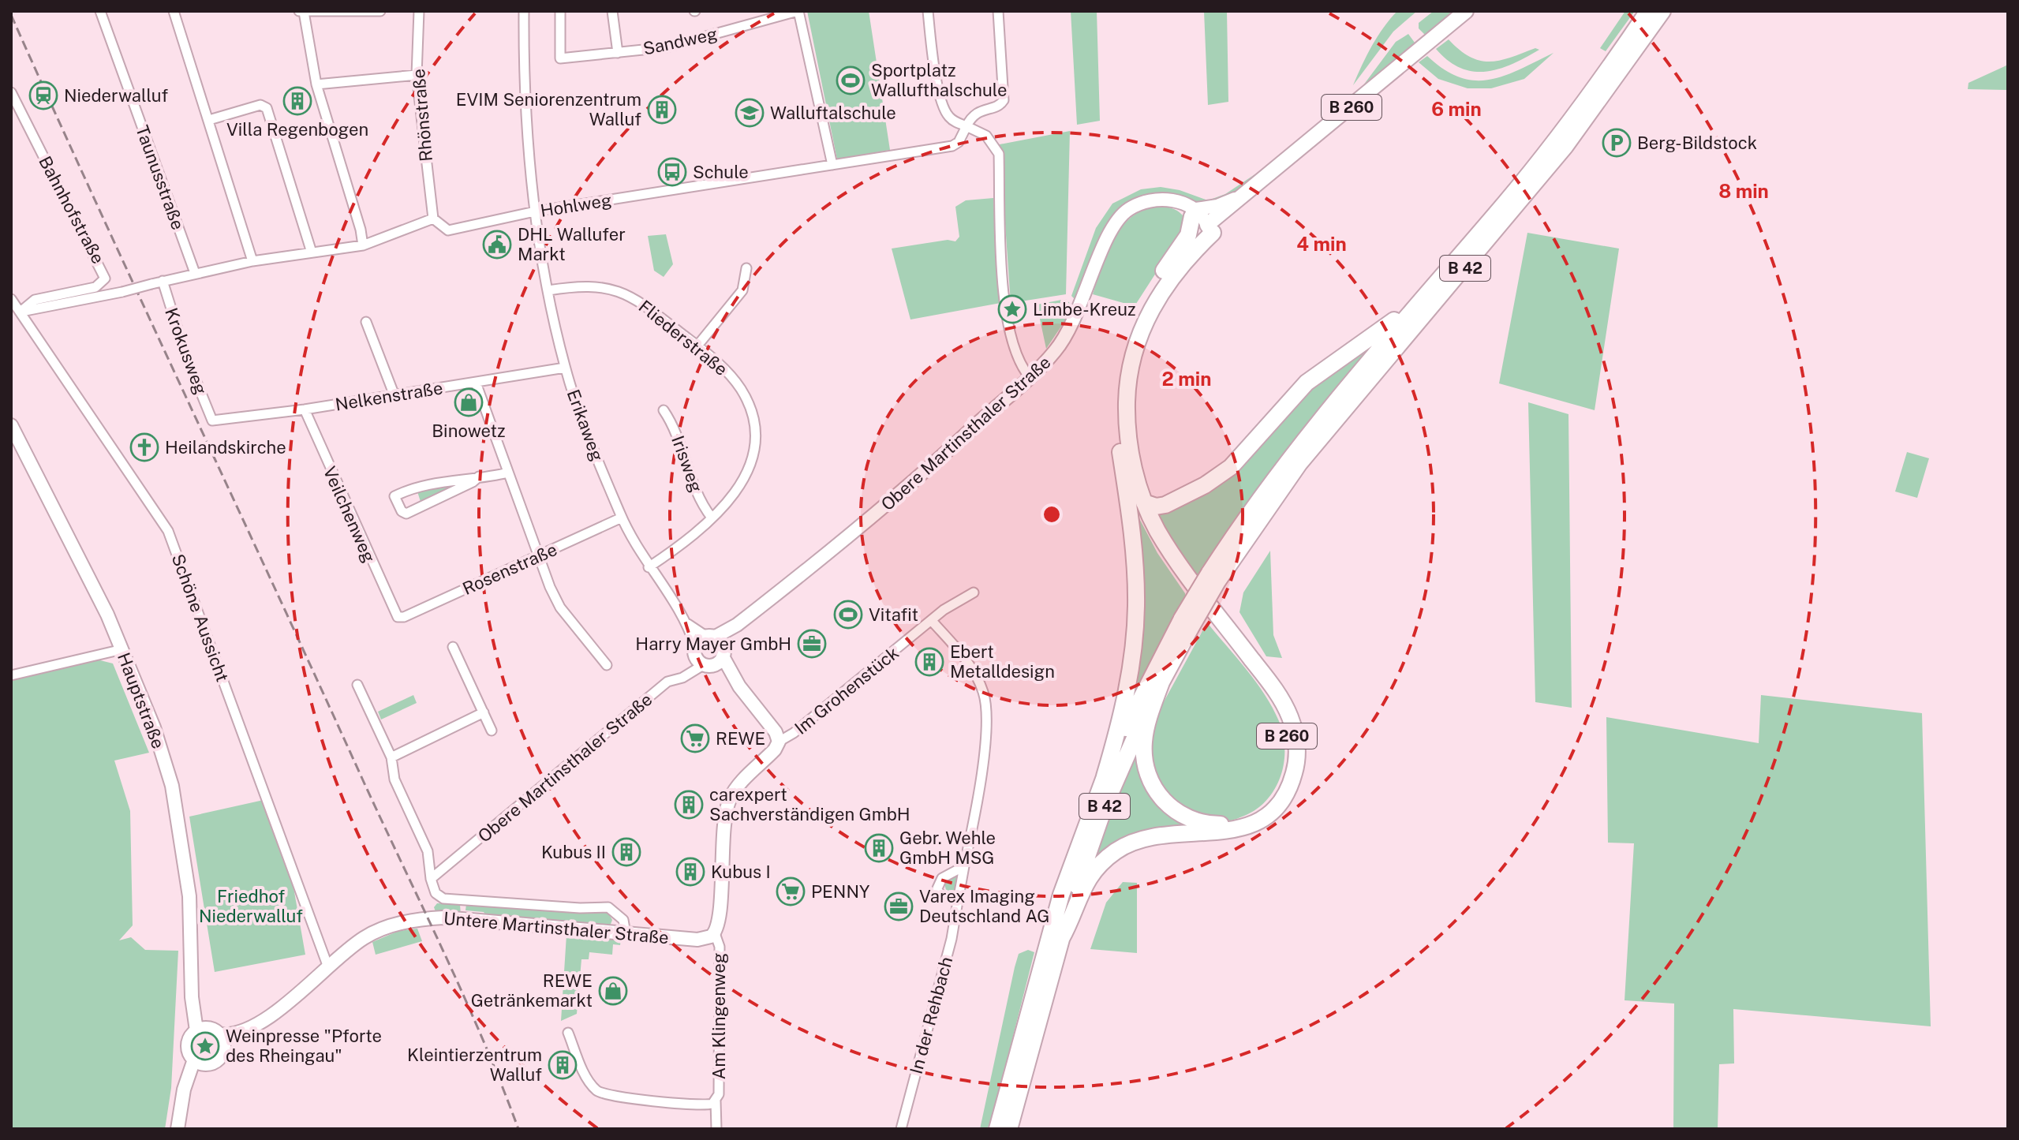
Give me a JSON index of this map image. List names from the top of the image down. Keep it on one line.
{"streets":{"highway":["B 260","B 42"],"street":["Sandweg","Rhönstraße","Taunusstraße","Hohlweg","Bahnhofstraße","Fliederstraße","Krokusweg","Nelkenstraße","Erikaweg","Obere Martinsthaler Straße","Irisweg","Veilchenweg","Rosenstraße","Schöne Aussicht","Im Grohenstück","Hauptstraße","Untere Martinsthaler Straße","In der Rehbach","Am Klingenweg"]},"crossings":[["B 260","B 42"],["B 260","Obere Martinsthaler Straße"],["Rhönstraße","Hohlweg"],["Hohlweg","Erikaweg"],["Bahnhofstraße","Schöne Aussicht"],["Fliederstraße","Erikaweg"],["Fliederstraße","Irisweg"],["Krokusweg","Nelkenstraße"],["Nelkenstraße","Erikaweg"],["Nelkenstraße","Veilchenweg"],["Erikaweg","Obere Martinsthaler Straße"],["Erikaweg","Rosenstraße"],["Veilchenweg","Rosenstraße"],["Schöne Aussicht","Untere Martinsthaler Straße"],["Im Grohenstück","In der Rehbach"],["Im Grohenstück","Am Klingenweg"],["Hauptstraße","Untere Martinsthaler Straße"],["Untere Martinsthaler Straße","Am Klingenweg"]],"parks":["Friedhof Niederwalluf"],"places":{"sports":["Sportplatz Wallufthalschule","Vitafit"],"station":["Niederwalluf"],"building":["Villa Regenbogen","EVIM Seniorenzentrum Walluf","Ebert Metalldesign","carexpert Sachverständigen GmbH","Gebr. Wehle GmbH MSG","Kubus II","Kubus I","Kleintierzentrum Walluf"],"school or university":["Walluftalschule"],"parking":["Berg-Bildstock"],"bus stop":["Schule"],"public building":["DHL Wallufer Markt"],"place":["Limbe-Kreuz","Weinpresse \"Pforte des Rheingau\""],"shop":["Binowetz","REWE Getränkemarkt"],"church":["Heilandskirche"],"office":["Harry Mayer GmbH","Varex Imaging Deutschland AG"],"supermarket":["REWE","PENNY"]},"rings":["6 min","8 min","4 min","2 min"]}
